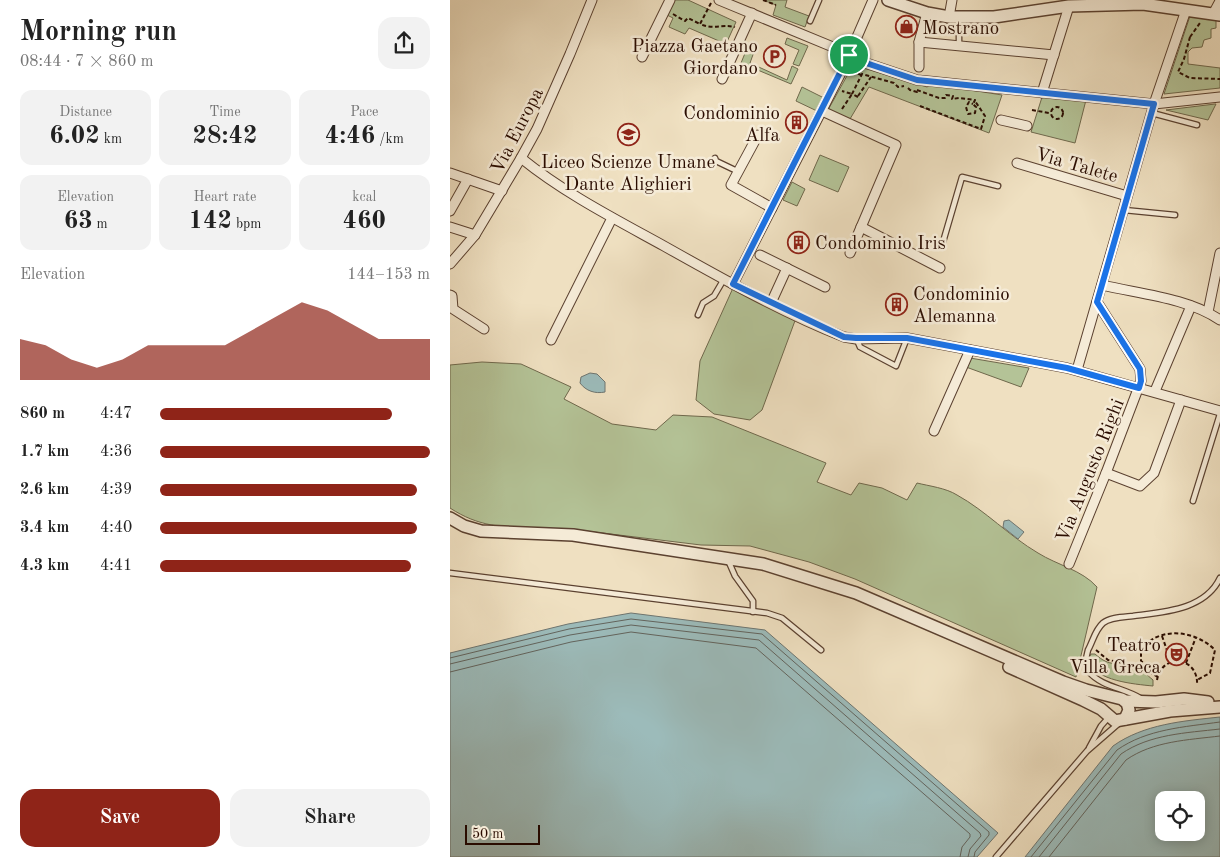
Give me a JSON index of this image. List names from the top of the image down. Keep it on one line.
{"streets":{"street":["Via Europa","Via Talete","Via Augusto Righi"]},"places":{"shop":["Mostrano"],"parking":["Piazza Gaetano Giordano"],"building":["Condominio Alfa","Condominio Iris","Condominio Alemanna"],"school or university":["Liceo Scienze Umane Dante Alighieri"],"theatre":["Teatro Villa Greca"]},"scale_bar":"50 m","page":{"heading":["Morning run","08:44 · 7 × 860 m"],"stats":[["Distance","6.02 km"],["Time","28:42"],["Pace","4:46 /km"],["Elevation","63 m"],["Heart rate","142 bpm"],["kcal","460"]],"chart":["Elevation","144–153 m"],"list":[{"name":"860 m","note":"4:47"},{"name":"1.7 km","note":"4:36"},{"name":"2.6 km","note":"4:39"},{"name":"3.4 km","note":"4:40"},{"name":"4.3 km","note":"4:41"}],"buttons":["Save","Share"],"scale":"50 m"}}
